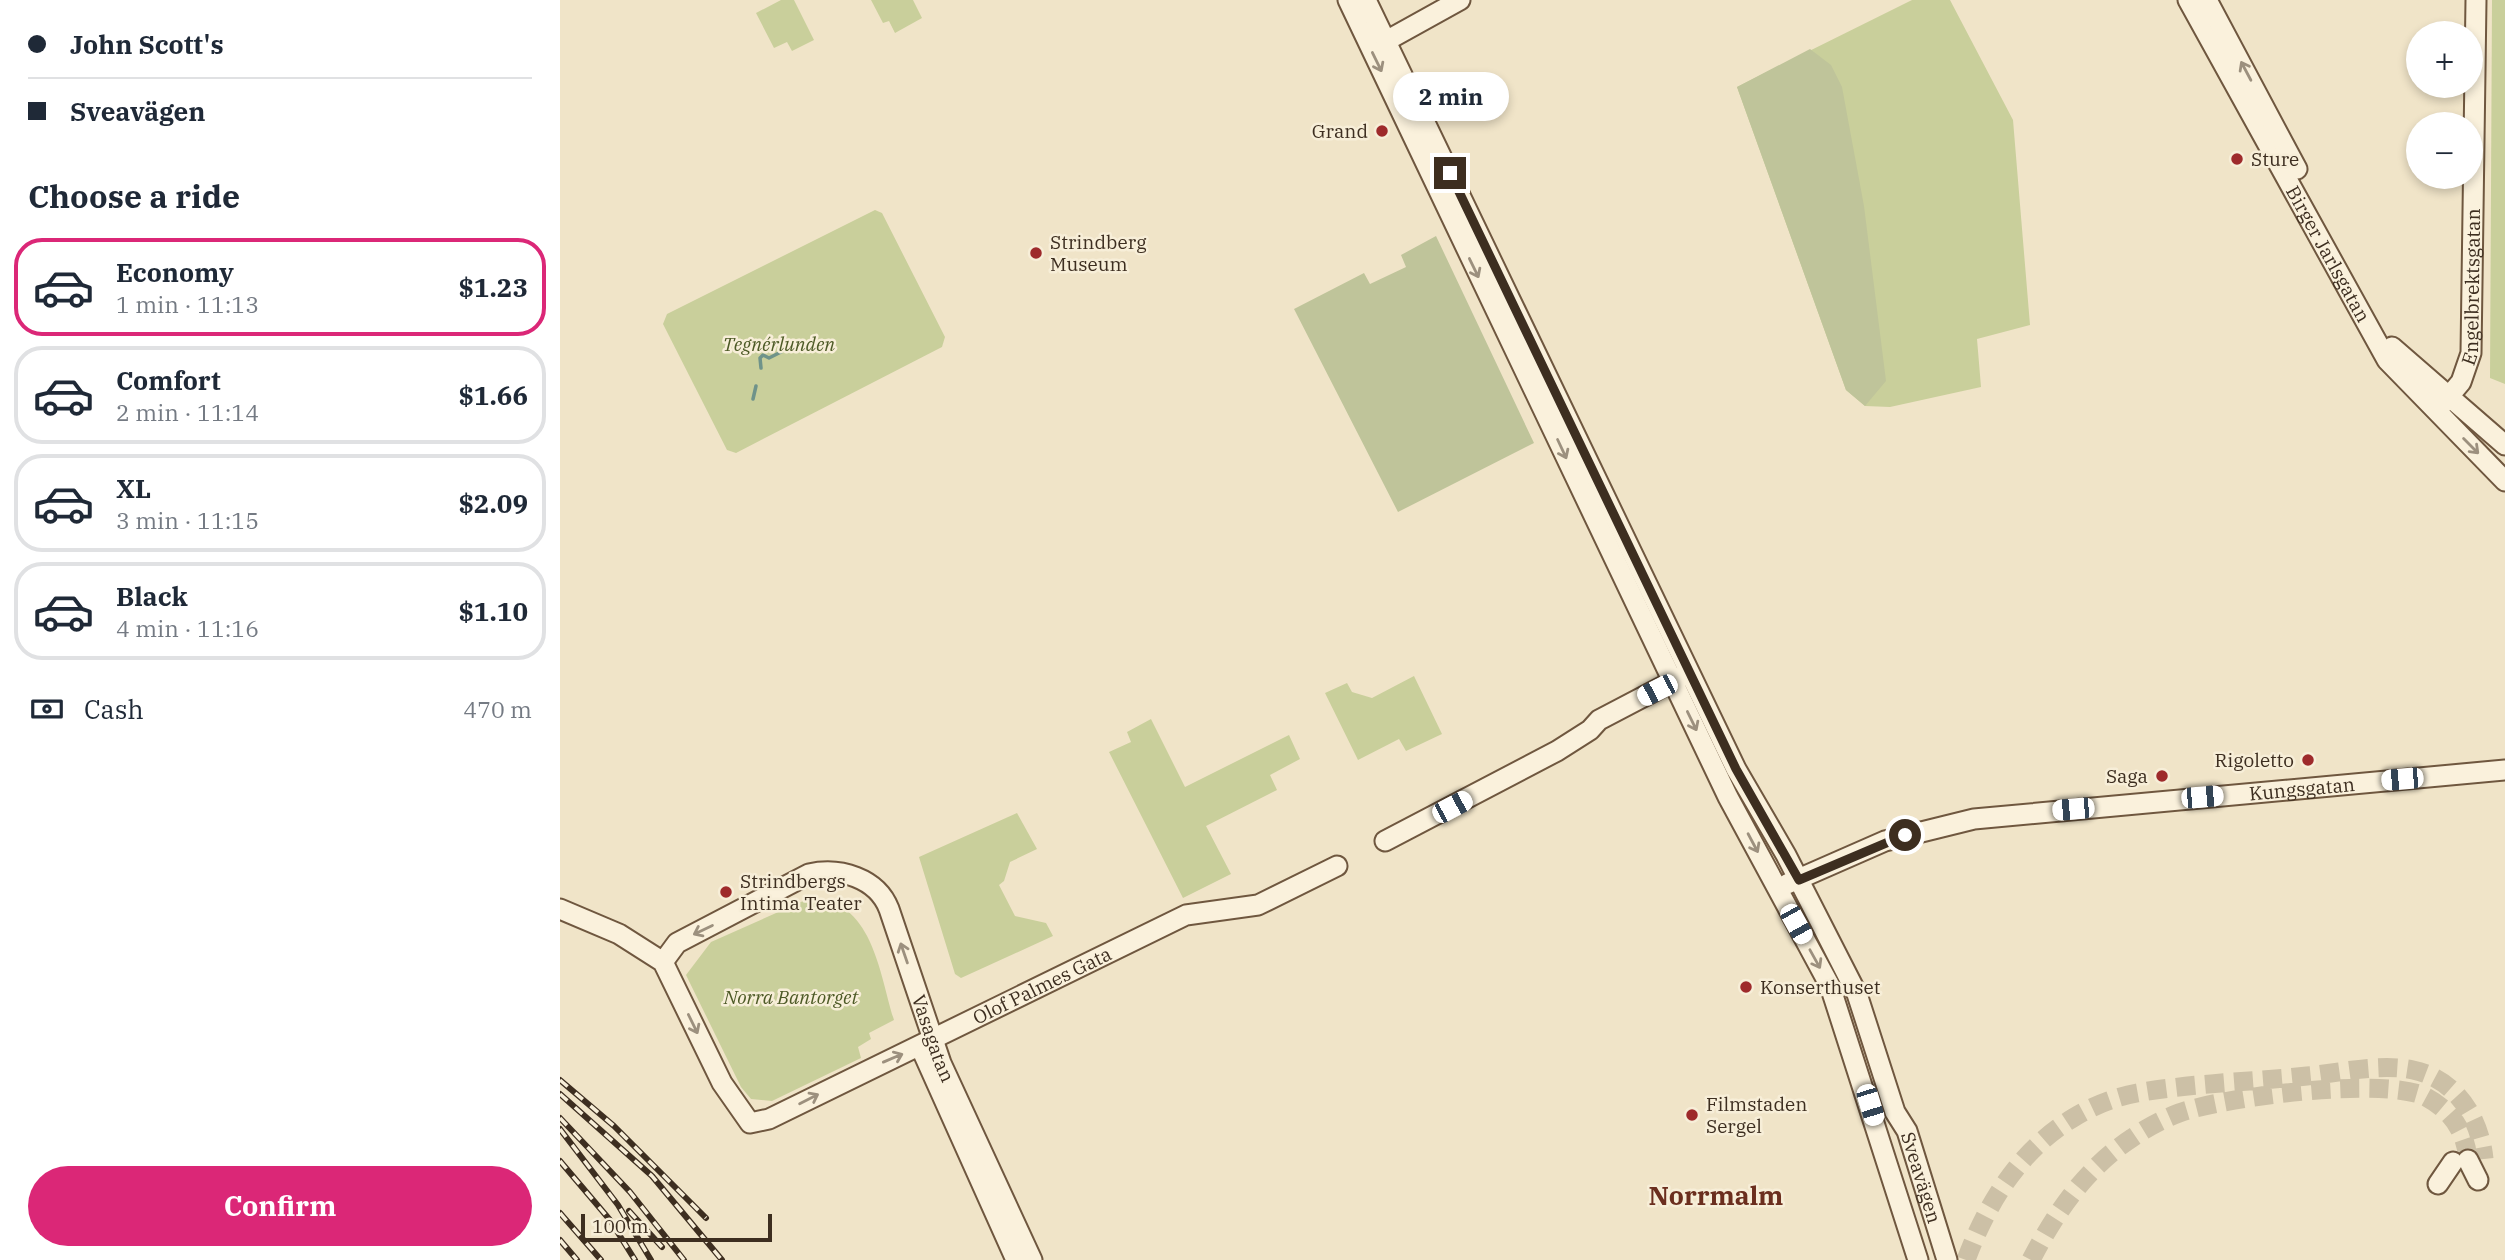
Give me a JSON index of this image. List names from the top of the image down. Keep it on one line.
{"streets":{"main road":["Birger Jarlsgatan","Engelbrektsgatan","Kungsgatan","Olof Palmes Gata","Vasagatan","Sveavägen"]},"crossings":[["Birger Jarlsgatan","Engelbrektsgatan"],["Kungsgatan","Sveavägen"],["Olof Palmes Gata","Vasagatan"]],"districts":["Norrmalm"],"parks":["Tegnérlunden","Norra Bantorget"],"places":["Grand","Sture","Strindberg Museum","Rigoletto","Saga","Strindbergs Intima Teater","Konserthuset","Filmstaden Sergel"],"scale_bar":"100 m","page":{"banner":["John Scott's","Sveavägen"],"map_buttons":["+","−"],"bubble":"2 min","heading":"Choose a ride","list":[{"name":"Economy","note":"1 min · 11:13","value":"$1.23"},{"name":"Comfort","note":"2 min · 11:14","value":"$1.66"},{"name":"XL","note":"3 min · 11:15","value":"$2.09"},{"name":"Black","note":"4 min · 11:16","value":"$1.10"}],"pay":["Cash","470 m"],"buttons":"Confirm","scale":"100 m"}}
